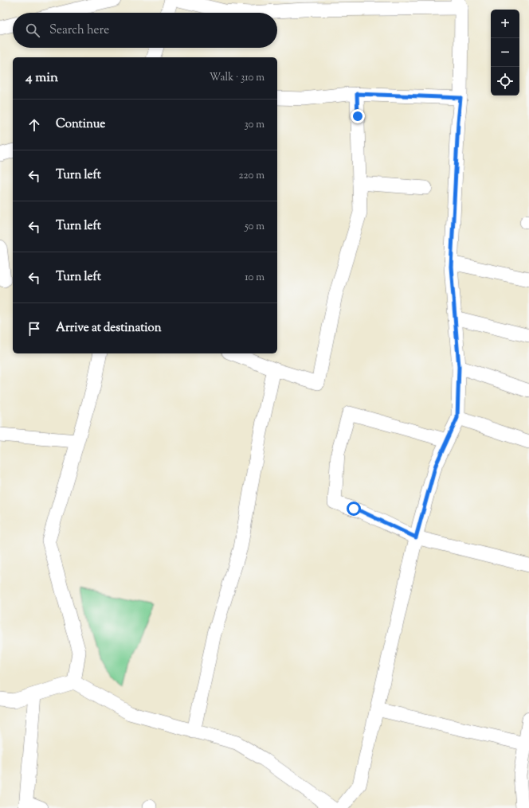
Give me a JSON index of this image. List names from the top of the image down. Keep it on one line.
{"page":{"map_buttons":["+","−"],"search":"Search here","heading":["4 min","Walk · 310 m"],"list":[["Continue","30 m"],["Turn left","220 m"],["Turn left","50 m"],["Turn left","10 m"],"Arrive at destination"]}}
